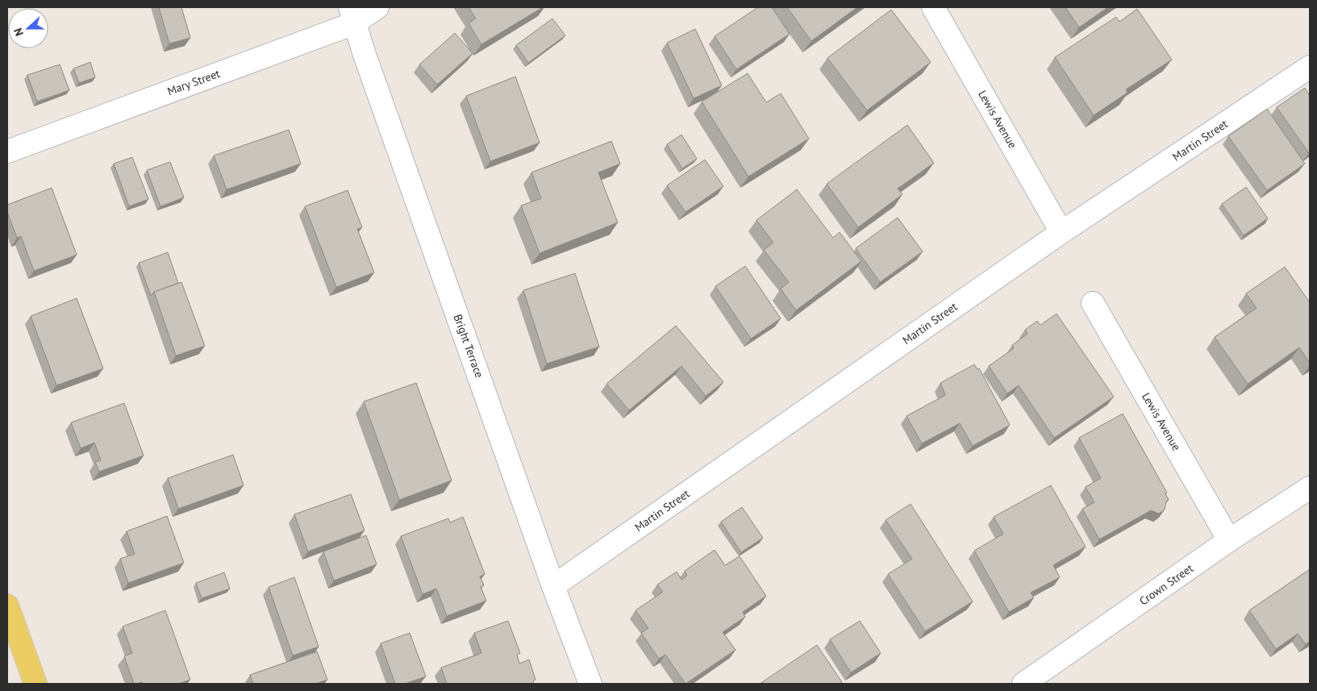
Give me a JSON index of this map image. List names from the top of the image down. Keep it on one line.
{"streets":{"street":["Mary Street","Lewis Avenue","Martin Street","Bright Terrace","Crown Street"]},"crossings":[["Mary Street","Bright Terrace"],["Lewis Avenue","Martin Street"],["Lewis Avenue","Crown Street"],["Martin Street","Bright Terrace"]],"north":"left"}
